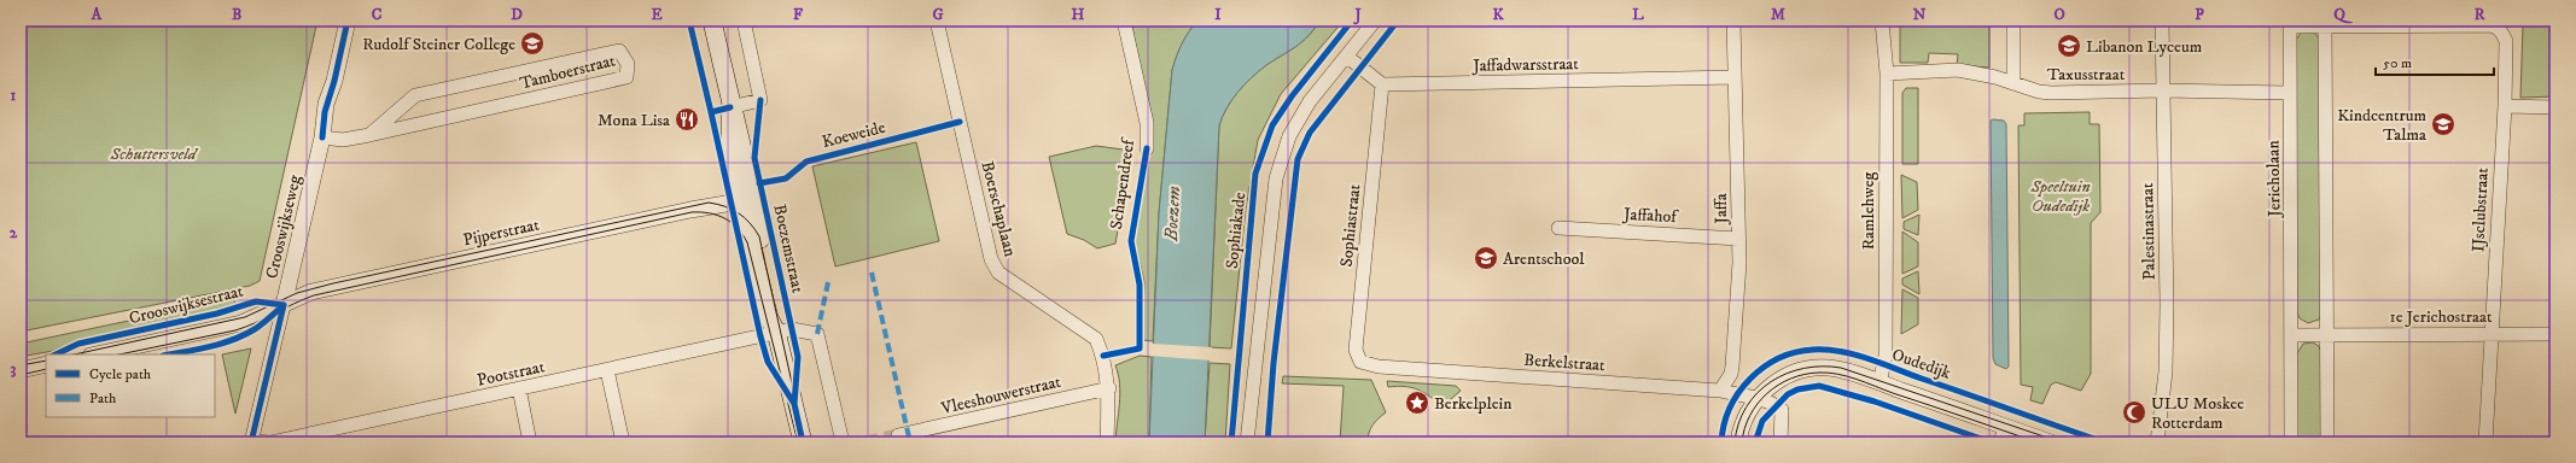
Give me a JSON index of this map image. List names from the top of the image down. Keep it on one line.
{"streets":{"main road":["Boezemstraat"],"street":["Jaffadwarsstraat","Tamboerstraat","Taxusstraat","Jericholaan","Schapendreef","Boerschaplaan","Jaffa","IJsclubstraat","Ramlehweg","Jaffahof","Sophiastraat","Crooswijkseweg","Sophiakade","Pijperstraat","Palestinastraat","Crooswijksestraat","1e Jerichostraat","Berkelstraat","Oudedijk","Pootstraat","Vleeshouwerstraat"],"cycle path":["Koeweide"]},"crossings":[["Jaffadwarsstraat","Jaffa"],["Jaffadwarsstraat","Sophiastraat"],["Tamboerstraat","Crooswijkseweg"],["Taxusstraat","Jericholaan"],["Taxusstraat","Ramlehweg"],["Taxusstraat","Palestinastraat"],["Jericholaan","IJsclubstraat"],["Boerschaplaan","Vleeshouwerstraat"],["Jaffa","Jaffahof"],["Jaffa","Berkelstraat"],["IJsclubstraat","1e Jerichostraat"],["Ramlehweg","Oudedijk"],["Sophiastraat","Berkelstraat"],["Crooswijkseweg","Pijperstraat"],["Crooswijkseweg","Crooswijksestraat"],["Crooswijkseweg","Pootstraat"],["Pijperstraat","Boezemstraat"],["Pijperstraat","Crooswijksestraat"],["Boezemstraat","Pootstraat"],["Berkelstraat","Oudedijk"]],"water":["Boezem"],"parks":["Schuttersveld","Speeltuin Oudedijk"],"places":{"school or university":["Rudolf Steiner College","Libanon Lyceum","Kindcentrum Talma","Arentschool"],"restaurant":["Mona Lisa"],"place":["Berkelplein"],"mosque":["ULU Moskee Rotterdam"]},"legend":["Cycle path","Path"],"scale_bar":"50 m","grid":{"columns":["A","B","C","D","E","F","G","H","I","J","K","L","M","N","O","P","Q","R"],"rows":["1","2","3"]}}
